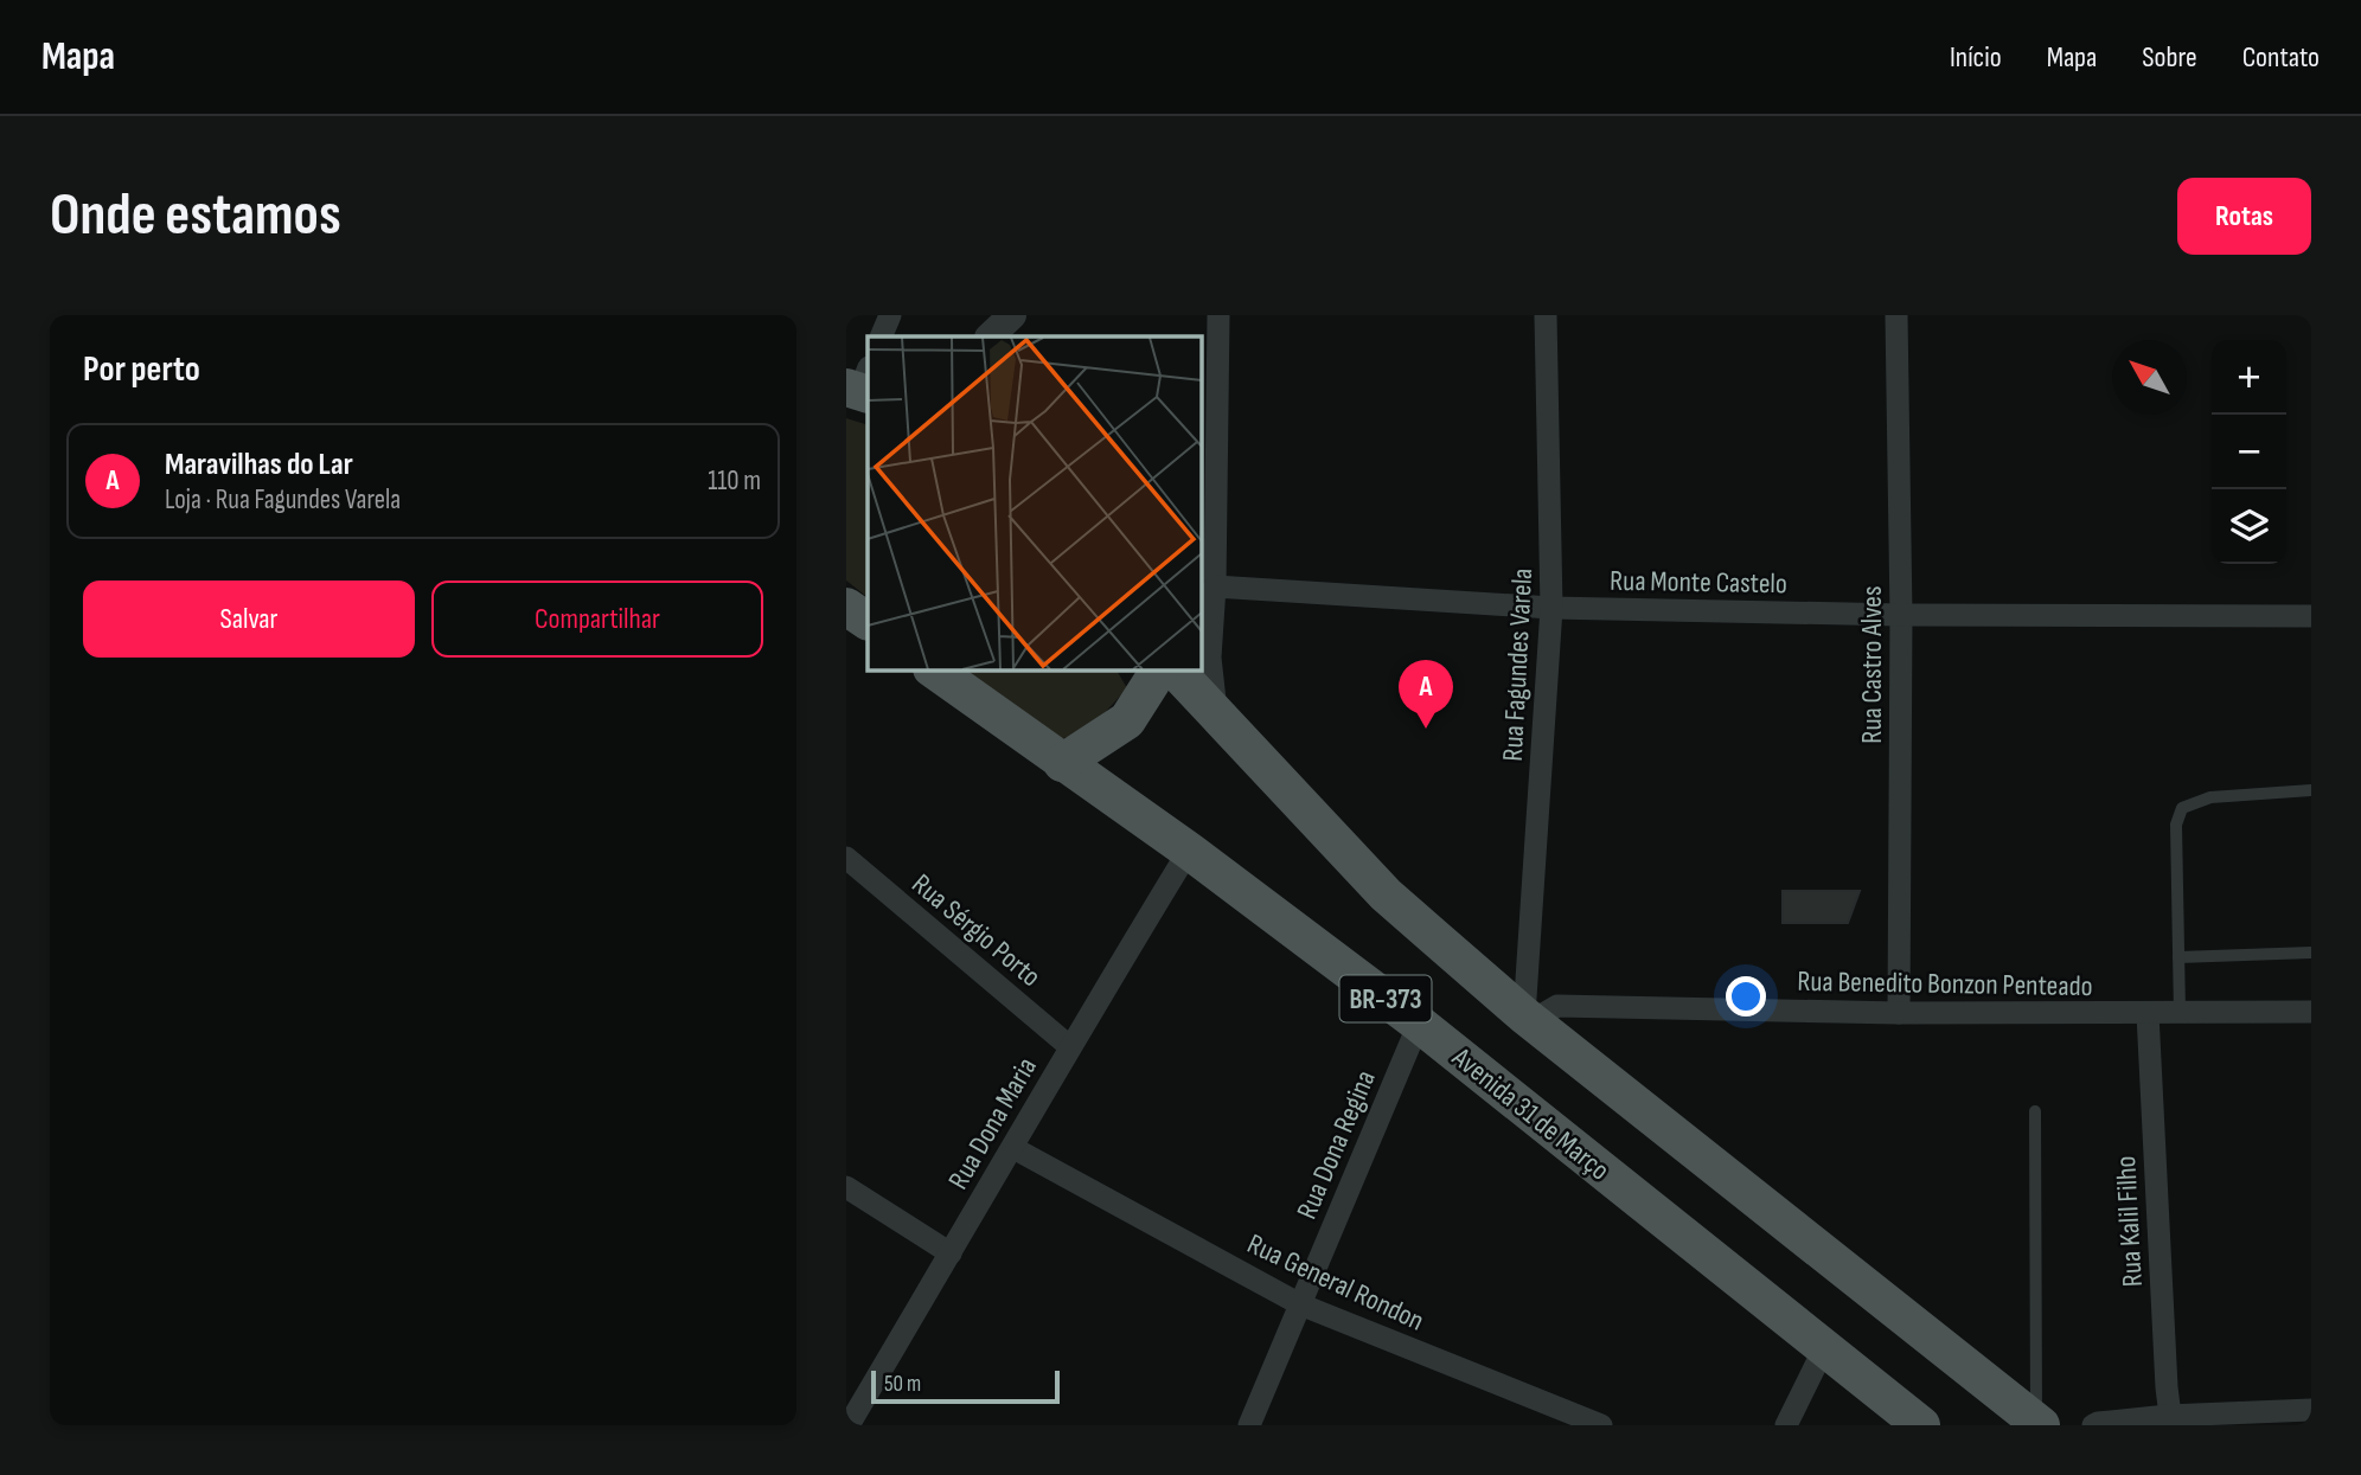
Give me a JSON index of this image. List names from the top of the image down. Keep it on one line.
{"streets":{"main road":["BR-373","Avenida 31 de Março"],"street":["Rua Monte Castelo","Rua Fagundes Varela","Rua Castro Alves","Rua Sérgio Porto","Rua Benedito Bonzon Penteado","Rua Dona Maria","Rua Dona Regina","Rua Kalil Filho","Rua General Rondon"]},"crossings":[["Rua Monte Castelo","Rua Fagundes Varela"],["Rua Monte Castelo","Rua Castro Alves"],["Rua Fagundes Varela","Rua Benedito Bonzon Penteado"],["Rua Fagundes Varela","BR-373"],["Rua Castro Alves","Rua Benedito Bonzon Penteado"],["Rua Sérgio Porto","Rua Dona Maria"],["Rua Benedito Bonzon Penteado","BR-373"],["Rua Benedito Bonzon Penteado","Rua Kalil Filho"],["Avenida 31 de Março","Rua Dona Maria"],["Avenida 31 de Março","Rua Dona Regina"],["Rua Dona Maria","Rua General Rondon"],["Rua Dona Regina","Rua General Rondon"]],"scale_bar":"50 m","north":"top left","page":{"header":"Mapa","nav":["Início","Mapa","Sobre","Contato"],"buttons":["Rotas",["Salvar","Compartilhar"]],"title":"Onde estamos","heading":"Por perto","map_buttons":["+","−"],"list":[{"mark":"A","name":"Maravilhas do Lar","note":"Loja · Rua Fagundes Varela","value":"110 m"}],"pins":"A","scale":"50 m"}}
